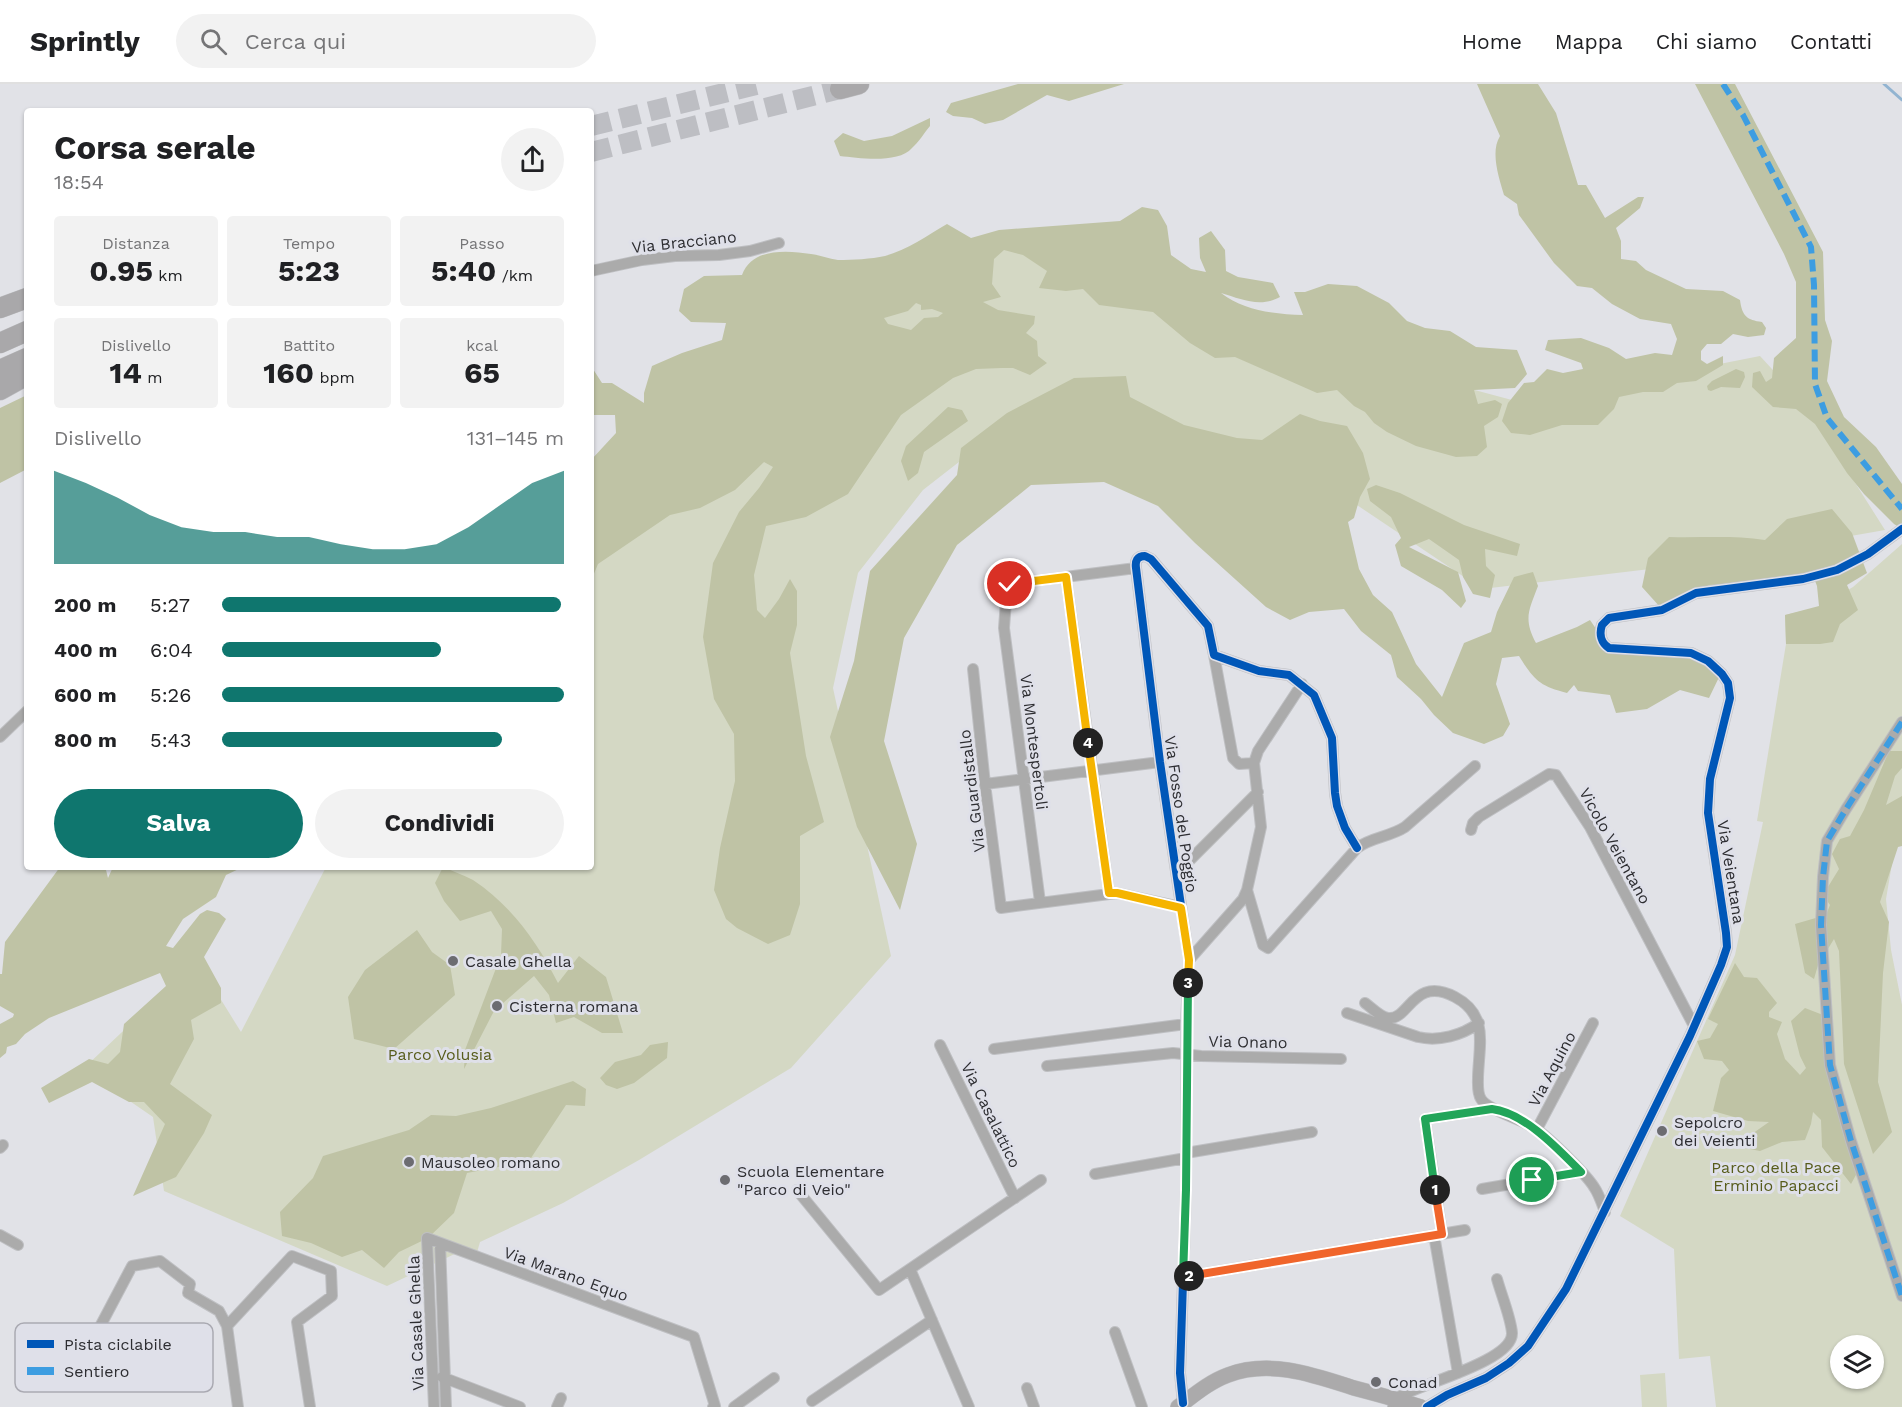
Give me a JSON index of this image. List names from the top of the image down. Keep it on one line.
{"streets":{"street":["Via Bracciano","Via Montespertoli","Via Guardistallo","Via Fosso del Poggio","Vicolo Veientano","Via Veientana","Via Onano","Via Aquino","Via Casalattico","Via Marano Equo","Via Casale Ghella"]},"crossings":[["Via Montespertoli","Via Guardistallo"],["Via Fosso del Poggio","Via Onano"],["Vicolo Veientano","Via Veientana"],["Via Marano Equo","Via Casale Ghella"]],"parks":["Parco Volusia","Parco della Pace Erminio Papacci"],"places":["Casale Ghella","Cisterna romana","Sepolcro dei Veienti","Mausoleo romano","Scuola Elementare \"Parco di Veio\"","Conad"],"legend":["Pista ciclabile","Sentiero"],"page":{"header":"Sprintly","search":"Cerca qui","nav":["Home","Mappa","Chi siamo","Contatti"],"heading":["Corsa serale","18:54"],"stats":[["Distanza","0.95 km"],["Tempo","5:23"],["Passo","5:40 /km"],["Dislivello","14 m"],["Battito","160 bpm"],["kcal","65"]],"chart":["Dislivello","131–145 m"],"list":[{"name":"200 m","note":"5:27"},{"name":"400 m","note":"6:04"},{"name":"600 m","note":"5:26"},{"name":"800 m","note":"5:43"}],"pins":["4","3","1","2"],"buttons":["Salva","Condividi"]}}
